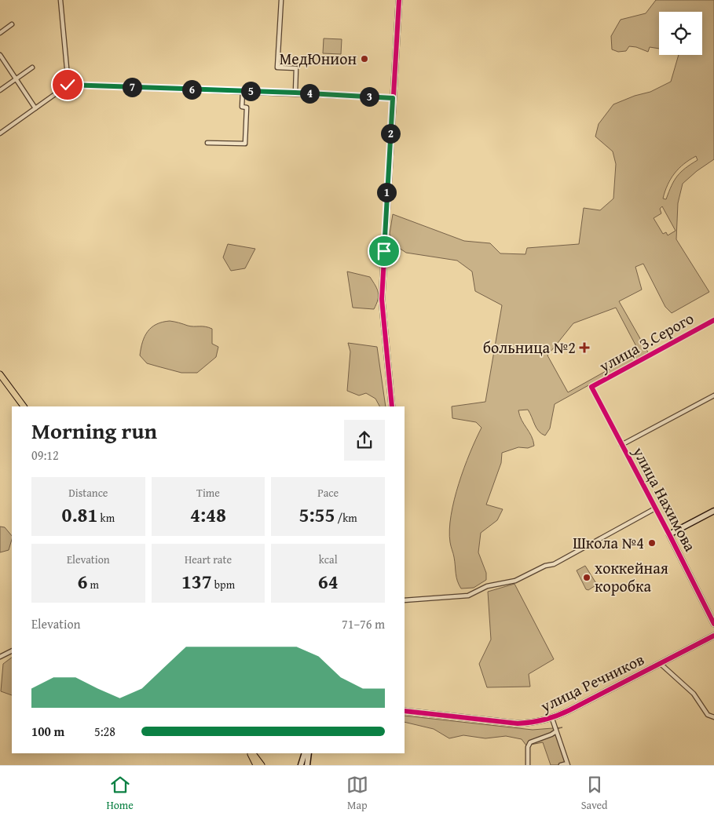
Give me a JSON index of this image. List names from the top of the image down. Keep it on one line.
{"streets":{"street":["улица З.Серого","улица Нахимова","улица Речников"]},"crossings":[["улица З.Серого","улица Нахимова"]],"places":{"other":["МедЮнион","Школа №4","хоккейная коробка"],"health":["больница №2"]},"page":{"pins":["7","6","5","4","3","2","1"],"heading":["Morning run","09:12"],"stats":[["Distance","0.81 km"],["Time","4:48"],["Pace","5:55 /km"],["Elevation","6 m"],["Heart rate","137 bpm"],["kcal","64"]],"chart":["Elevation","71–76 m"],"list":[{"name":"100 m","note":"5:28"}],"tabs":["Home","Map","Saved"]}}
